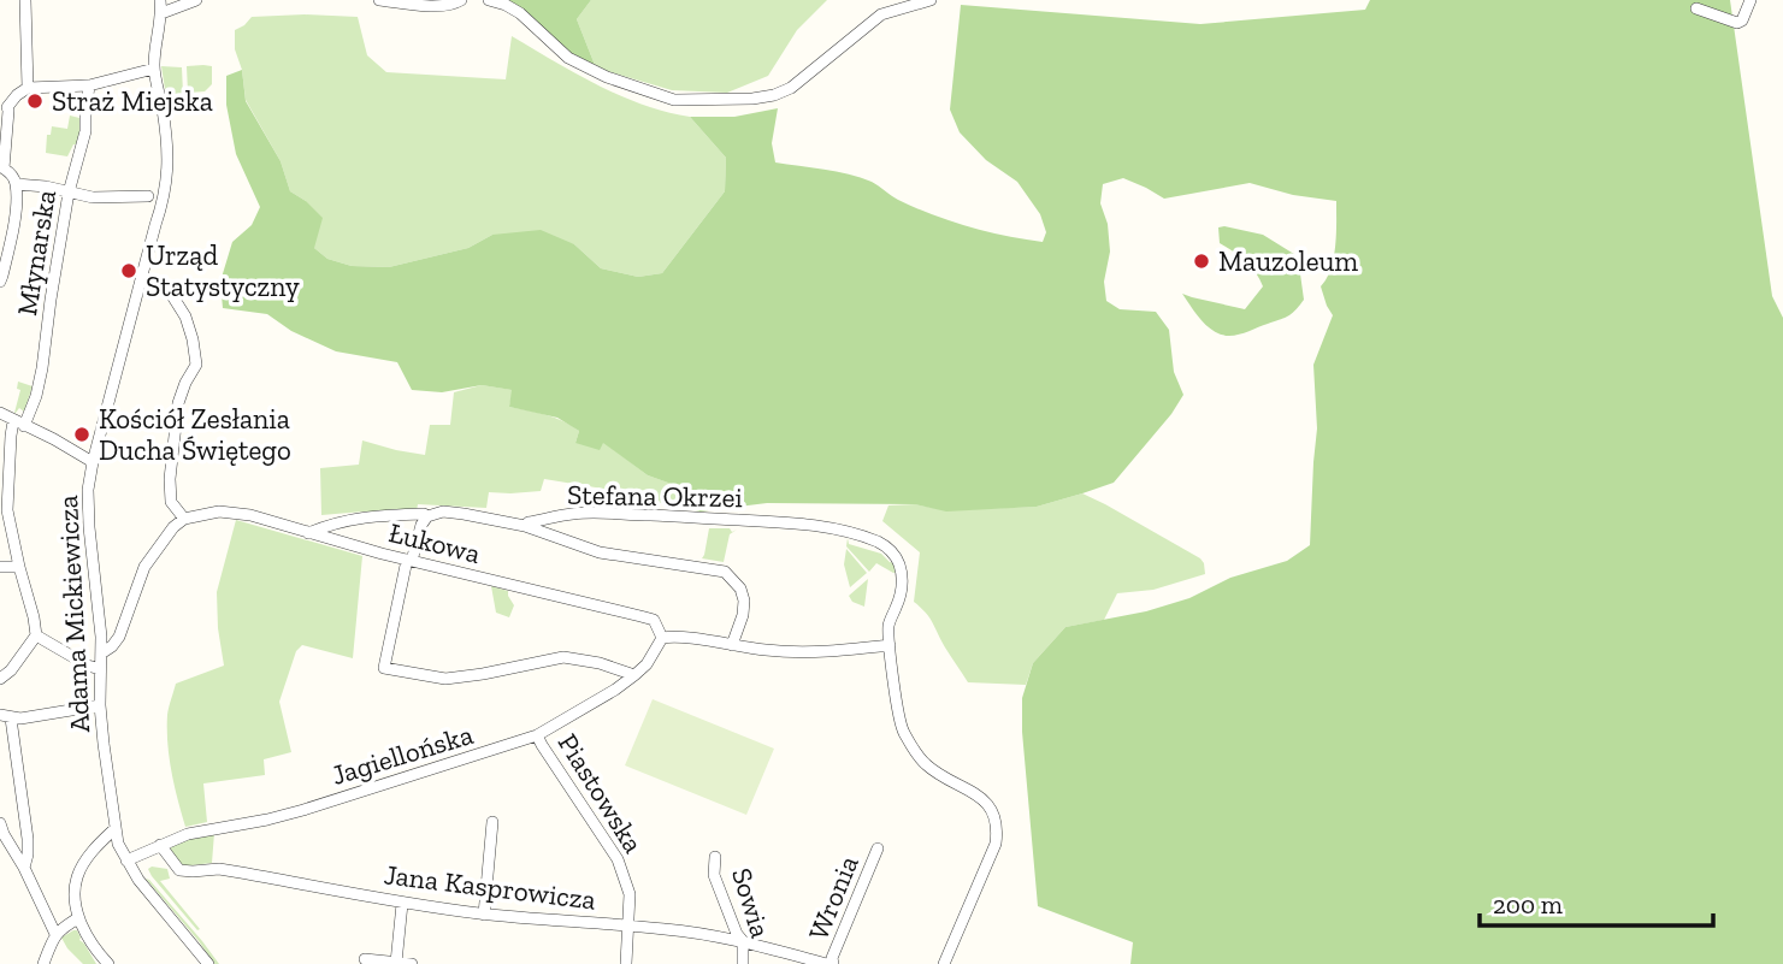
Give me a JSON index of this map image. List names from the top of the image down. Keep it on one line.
{"streets":{"street":["Młynarska","Stefana Okrzei","Łukowa","Adama Mickiewicza","Jagiellońska","Piastowska","Jana Kasprowicza","Wronia","Sowia"]},"crossings":[["Łukowa","Jagiellońska"],["Adama Mickiewicza","Jagiellońska"],["Jagiellońska","Piastowska"],["Jagiellońska","Jana Kasprowicza"],["Piastowska","Jana Kasprowicza"],["Jana Kasprowicza","Wronia"],["Jana Kasprowicza","Sowia"]],"places":["Straż Miejska","Mauzoleum","Urząd Statystyczny","Kościół Zesłania Ducha Świętego"],"scale_bar":"200 m"}
